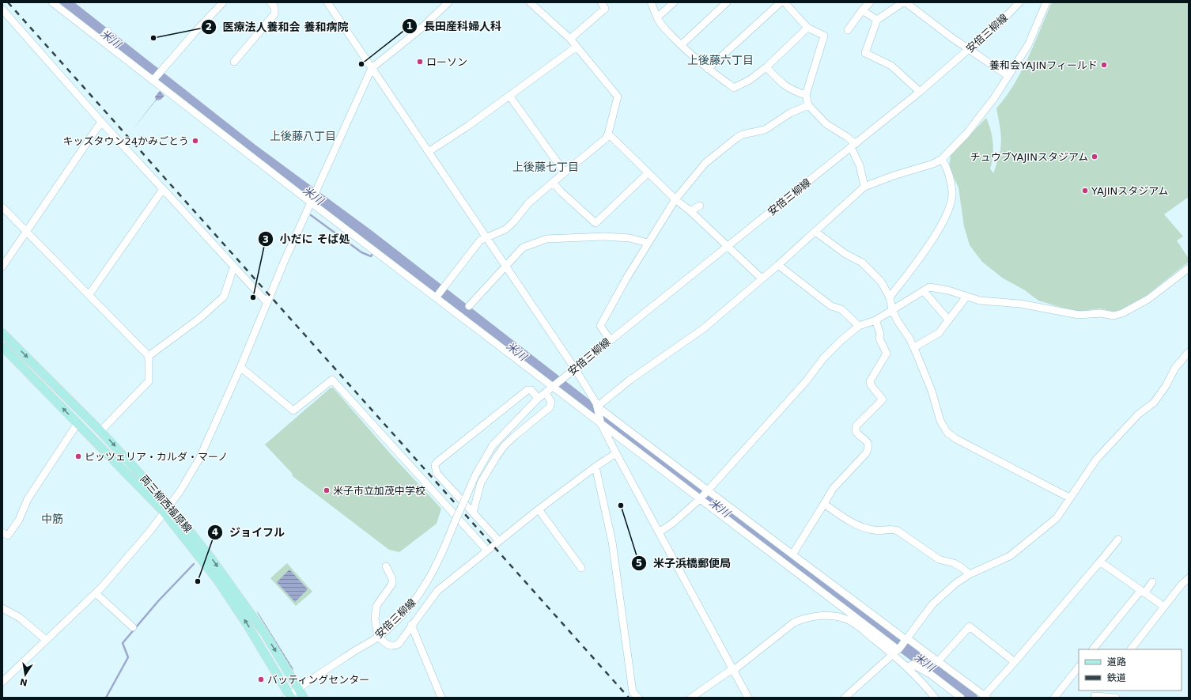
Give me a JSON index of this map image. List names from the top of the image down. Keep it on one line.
{"streets":{"main road":["両三柳西福原線"],"street":["安倍三柳線"]},"crossings":[["安倍三柳線","両三柳西福原線"]],"districts":["上後藤六丁目","上後藤八丁目","上後藤七丁目","中筋"],"water":["米川"],"places":["医療法人養和会 養和病院","ローソン","長田産科婦人科","養和会YAJINフィールド","キッズタウン24かみごとう","チュウブYAJINスタジアム","YAJINスタジアム","小だに そば処","ピッツェリア・カルダ・マーノ","米子市立加茂中学校","米子浜橋郵便局","ジョイフル","バッティングセンター"],"legend":["道路","鉄道"],"north":"bottom"}
